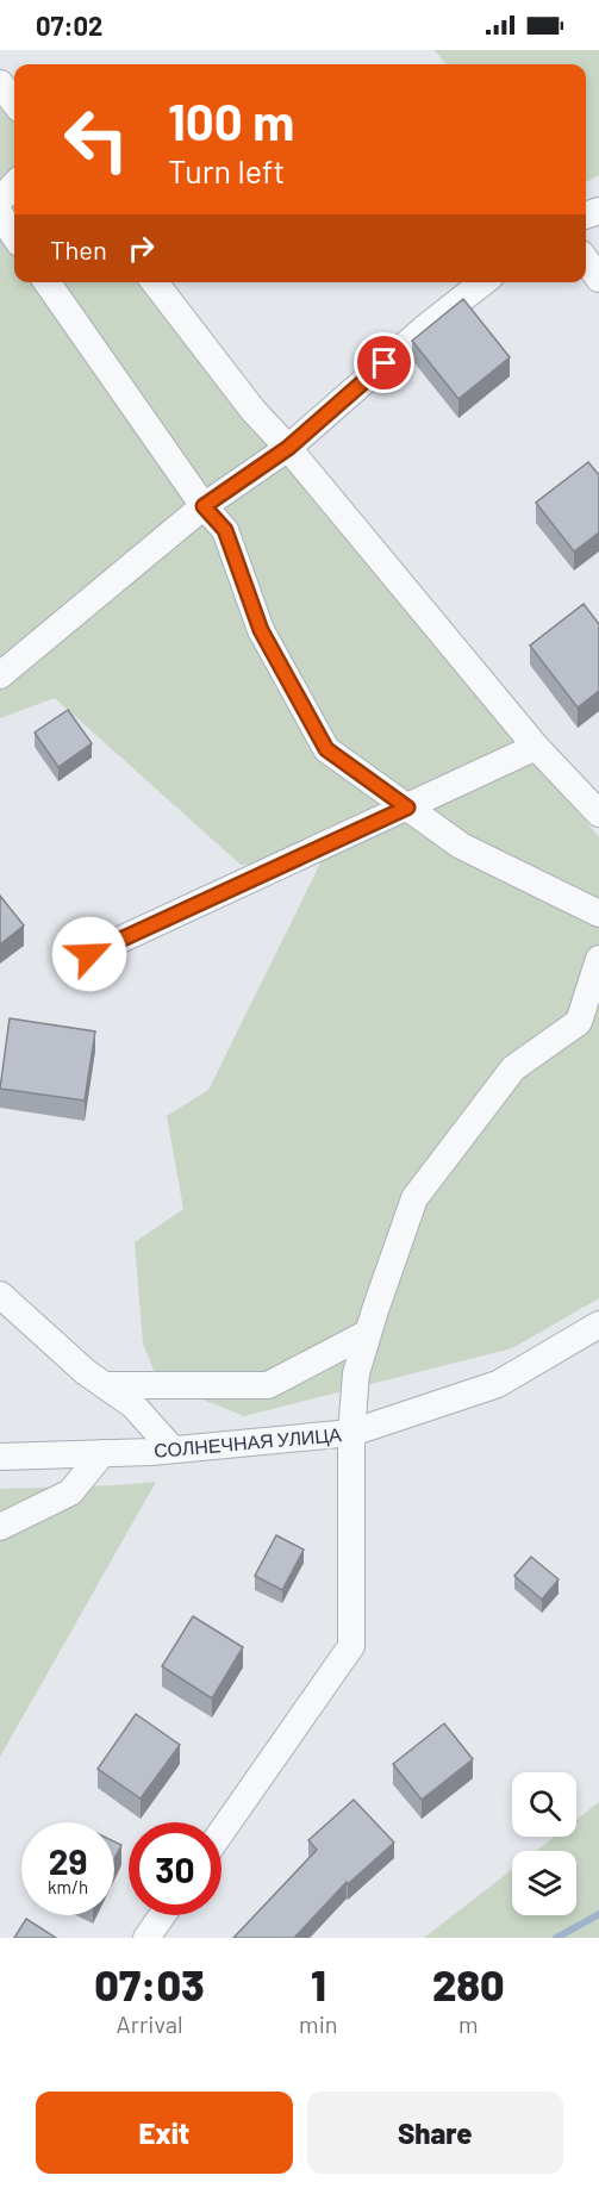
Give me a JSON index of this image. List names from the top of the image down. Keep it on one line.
{"streets":{"street":["СОЛНЕЧНАЯ УЛИЦА"]},"page":{"status":"07:02","turn":["100 m","Turn left"],"then":"Then","speed":"29 km/h","limit":"30","eta":["07:03","Arrival","1","min","280","m"],"buttons":["Exit","Share"]}}
